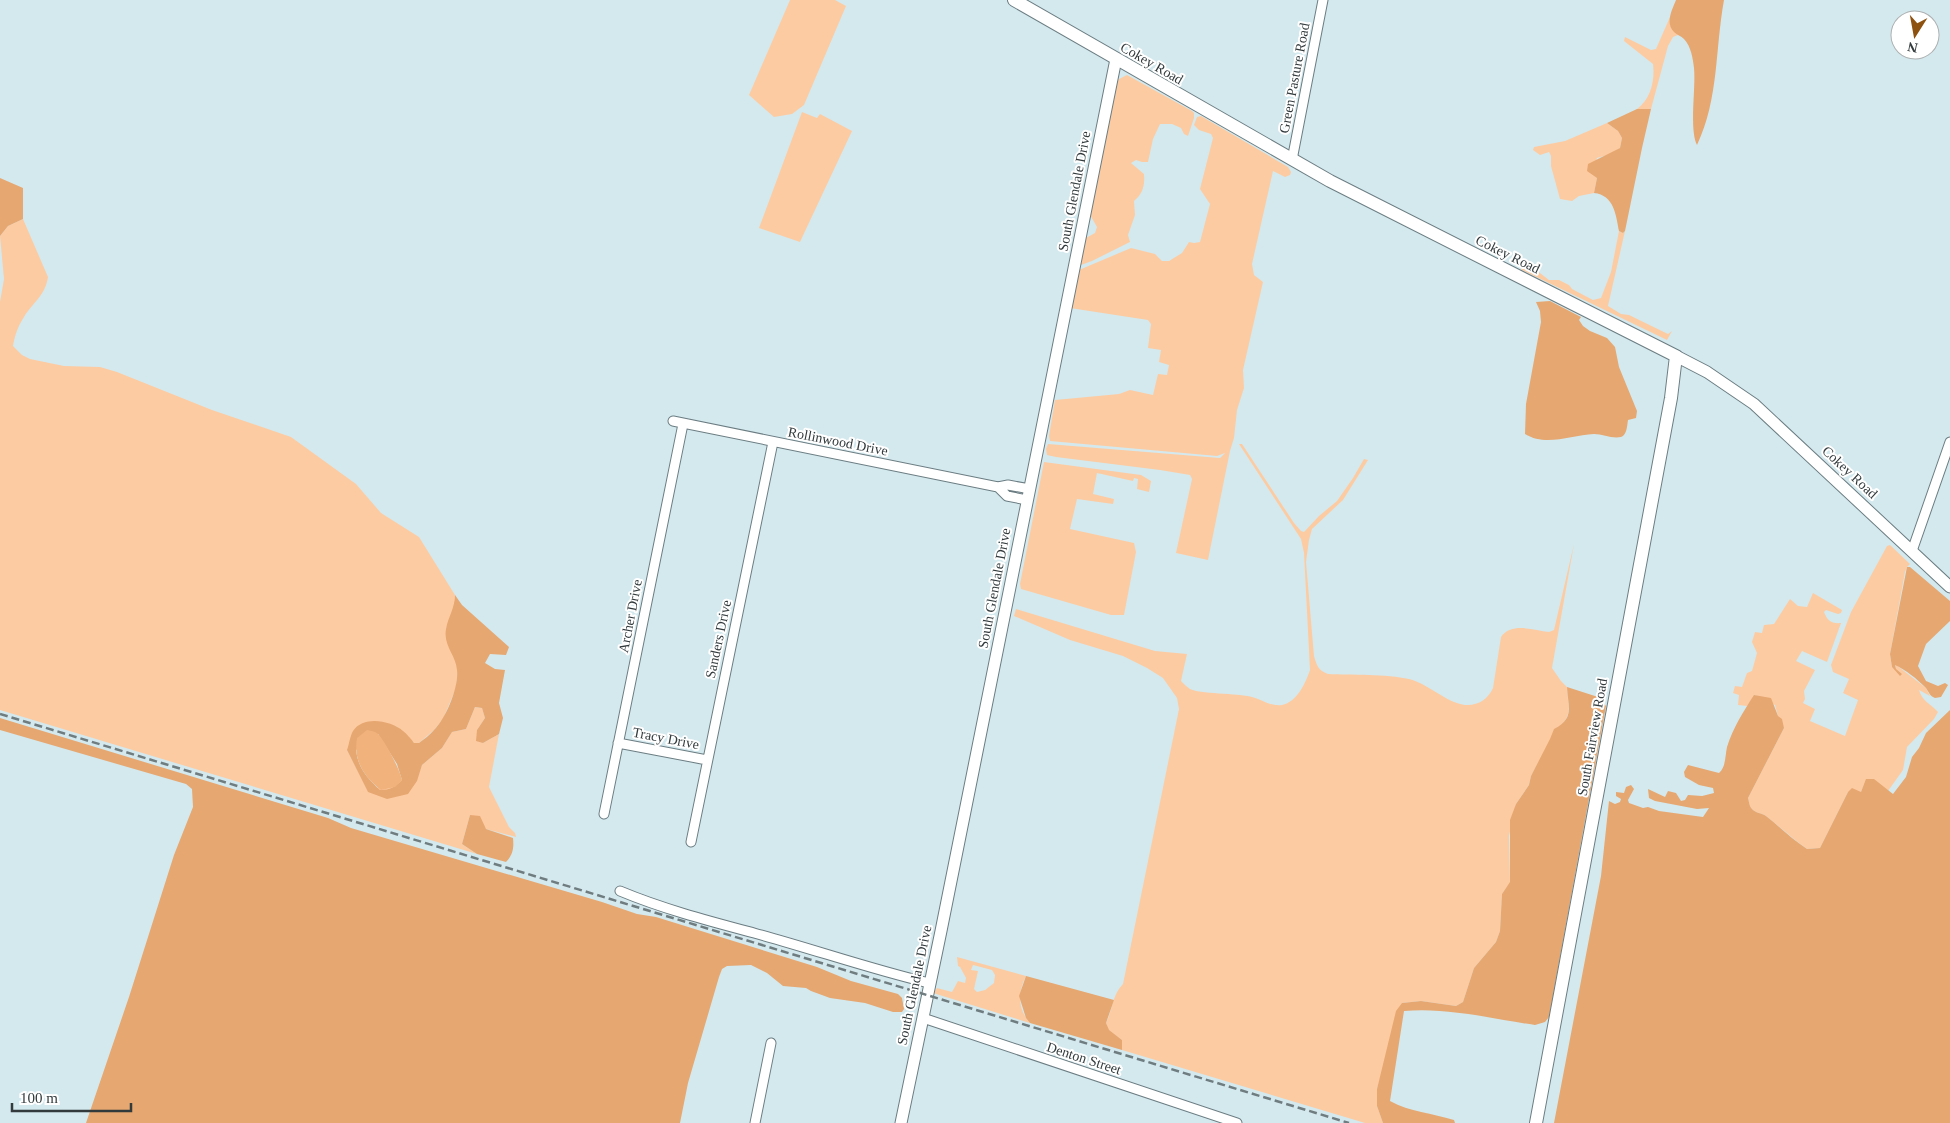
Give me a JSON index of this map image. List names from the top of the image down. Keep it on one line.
{"streets":{"main road":["Cokey Road","South Fairview Road"],"street":["Green Pasture Road","South Glendale Drive","Rollinwood Drive","Archer Drive","Sanders Drive","Tracy Drive","Denton Street"]},"crossings":[["Cokey Road","Green Pasture Road"],["Cokey Road","South Glendale Drive"],["Cokey Road","South Fairview Road"],["South Glendale Drive","Rollinwood Drive"],["South Glendale Drive","Denton Street"],["Rollinwood Drive","Archer Drive"],["Rollinwood Drive","Sanders Drive"],["Archer Drive","Tracy Drive"],["Sanders Drive","Tracy Drive"]],"scale_bar":"100 m","north":"bottom"}
